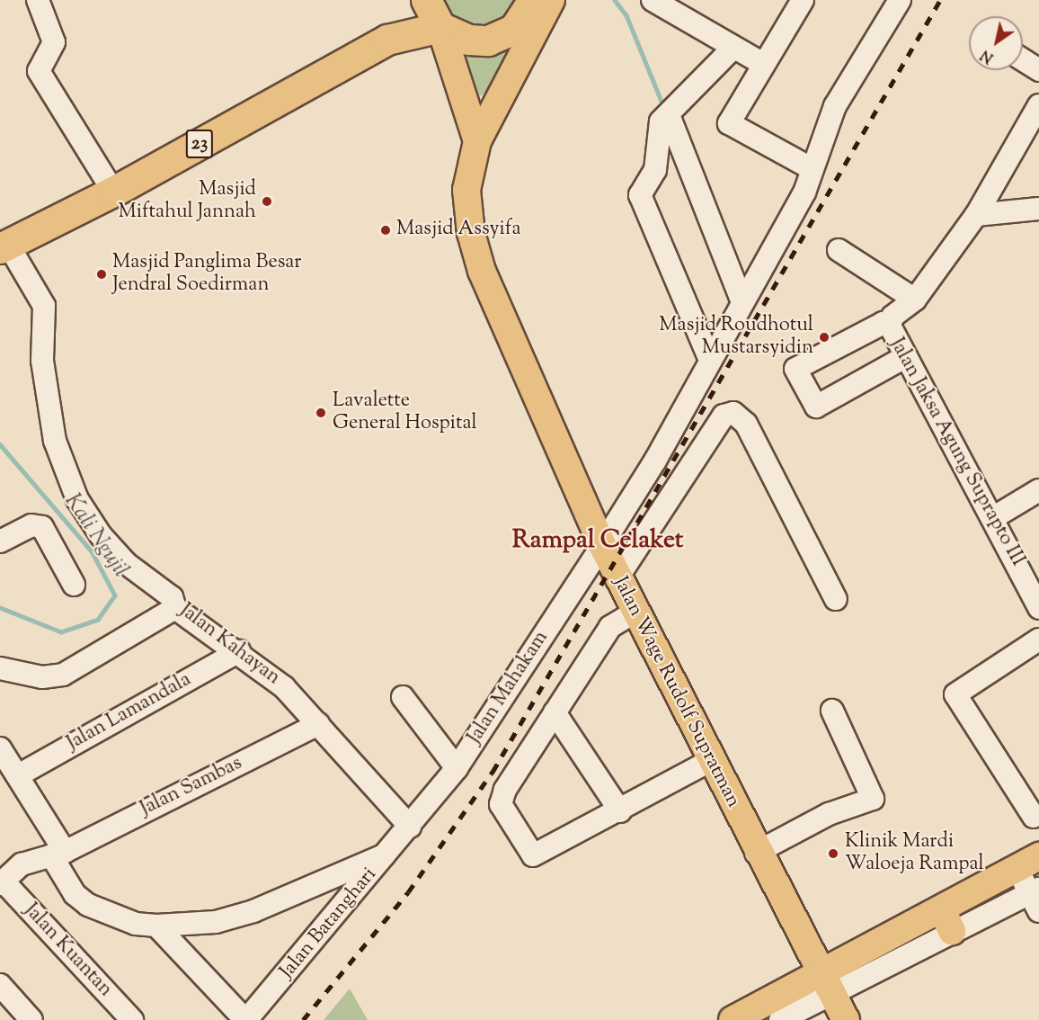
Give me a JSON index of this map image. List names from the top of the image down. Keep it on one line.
{"streets":{"highway":["23"],"main road":["Jalan Wage Rudolf Supratman"],"street":["Jalan Jaksa Agung Suprapto III","Jalan Kahayan","Jalan Mahakam","Jalan Lamandala","Jalan Sambas","Jalan Batanghari","Jalan Kuantan"]},"crossings":[["23","Jalan Kahayan"],["Jalan Kahayan","Jalan Mahakam"],["Jalan Kahayan","Jalan Lamandala"],["Jalan Kahayan","Jalan Sambas"],["Jalan Kahayan","Jalan Batanghari"],["Jalan Mahakam","Jalan Wage Rudolf Supratman"],["Jalan Mahakam","Jalan Batanghari"],["Jalan Sambas","Jalan Kuantan"]],"districts":["Rampal Celaket"],"water":["Kali Ngujil"],"places":["Masjid Miftahul Jannah","Masjid Assyifa","Masjid Panglima Besar Jendral Soedirman","Masjid Roudhotul Mustarsyidin","Lavalette General Hospital","Klinik Mardi Waloeja Rampal"],"north":"bottom left"}
